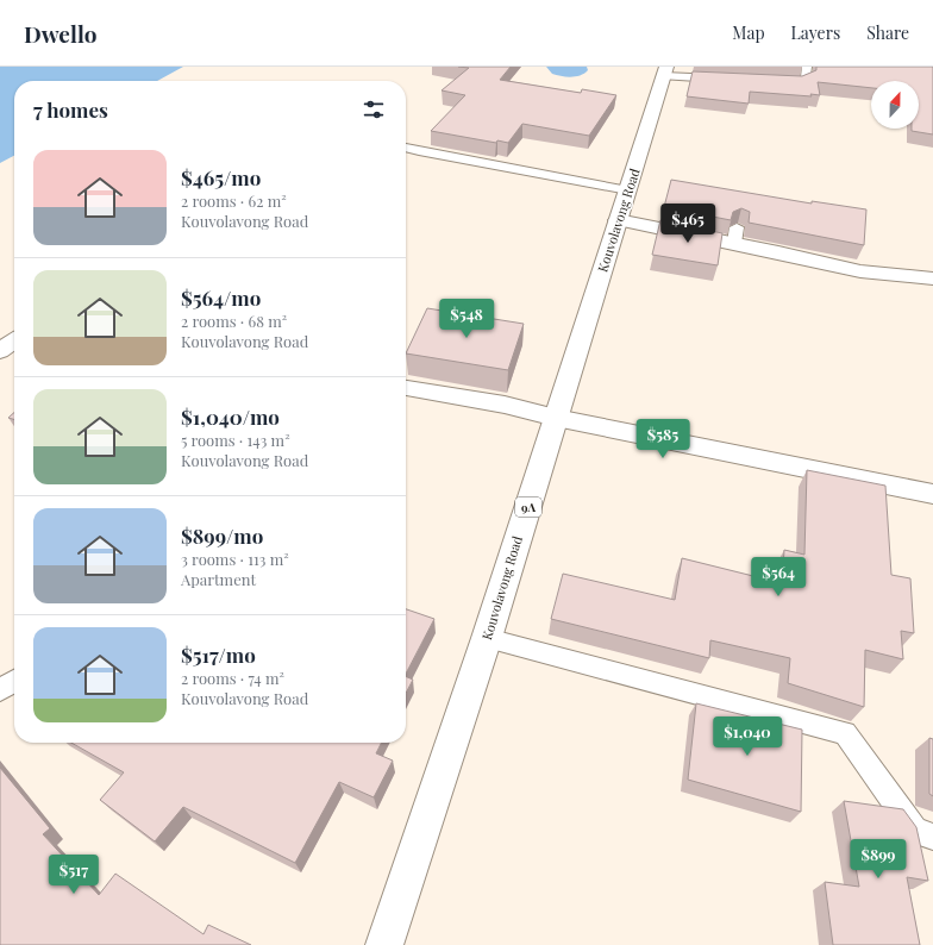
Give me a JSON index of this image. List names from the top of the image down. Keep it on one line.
{"streets":{"main road":["Kouvolavong Road","9A"]},"north":"top","page":{"header":"Dwello","nav":["Map","Layers","Share"],"heading":"7 homes","list":[{"name":"$465/mo","note":"2 rooms · 62 m² · Kouvolavong Road"},{"name":"$564/mo","note":"2 rooms · 68 m² · Kouvolavong Road"},{"name":"$1,040/mo","note":"5 rooms · 143 m² · Kouvolavong Road"},{"name":"$899/mo","note":"3 rooms · 113 m² · Apartment"},{"name":"$517/mo","note":"2 rooms · 74 m² · Kouvolavong Road"}],"price":["$465","$548","$585","$564","$1,040","$899","$517"]}}
